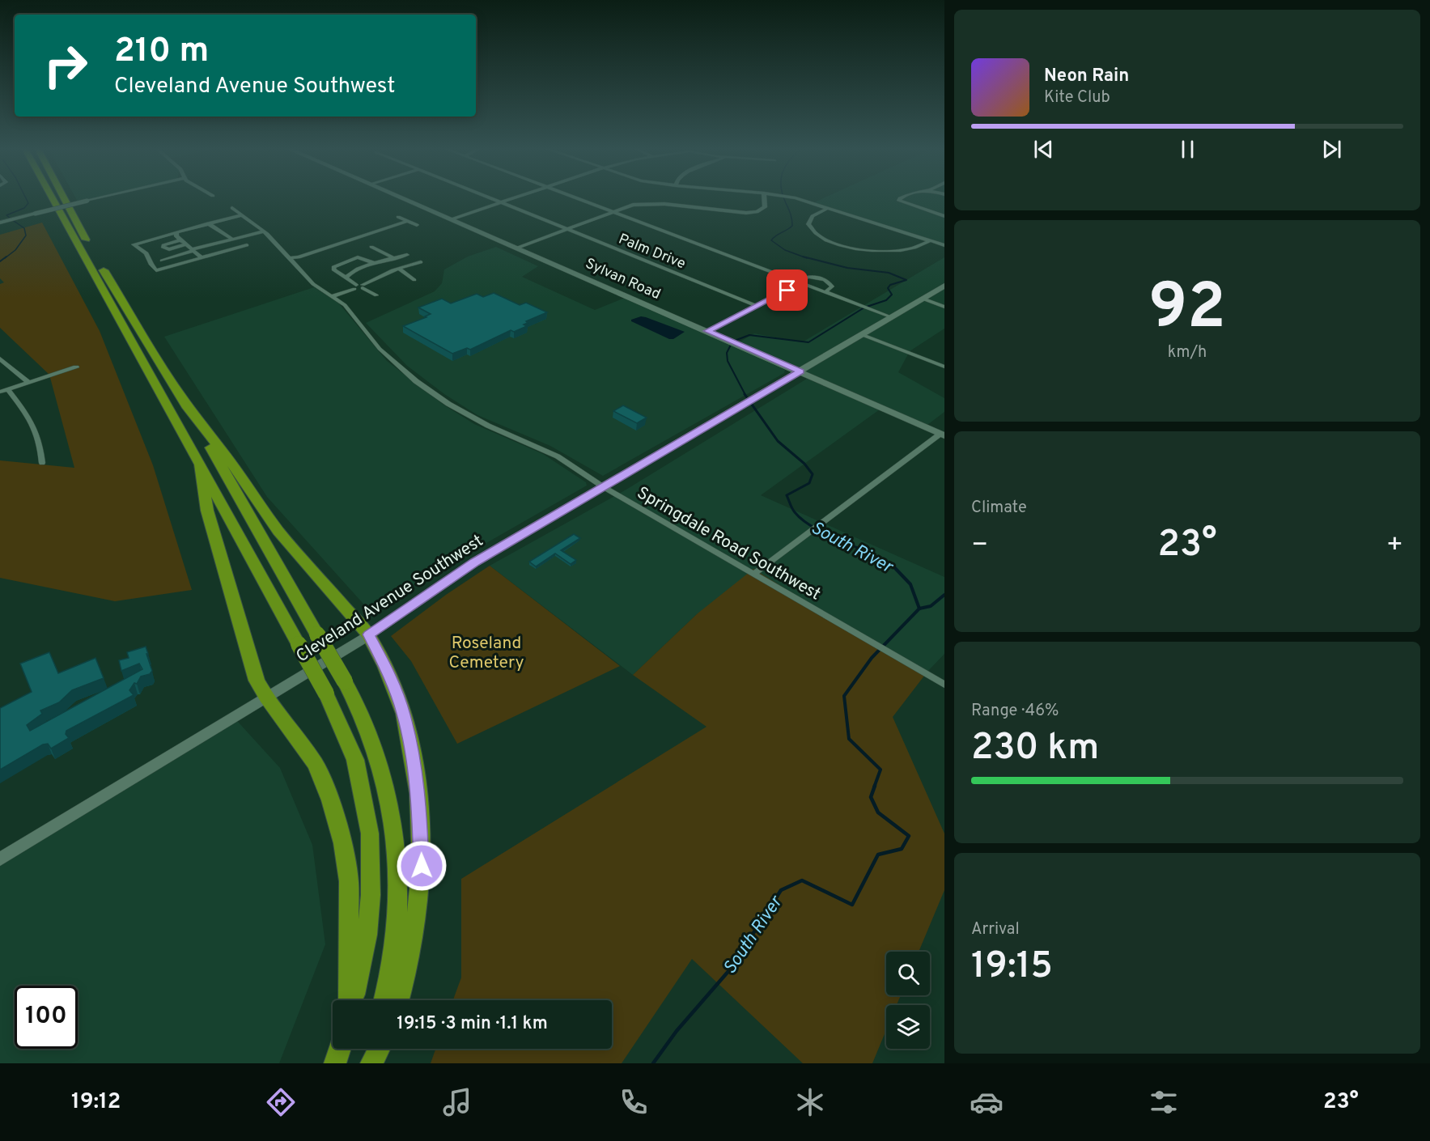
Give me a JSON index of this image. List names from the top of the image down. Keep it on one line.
{"streets":{"main road":["Sylvan Road","Cleveland Avenue Southwest"],"street":["Palm Drive","Springdale Road Southwest"]},"crossings":[["Sylvan Road","Cleveland Avenue Southwest"],["Springdale Road Southwest","Cleveland Avenue Southwest"]],"water":["South River"],"parks":["Roseland Cemetery"],"page":{"turn":["210 m","Cleveland Avenue Southwest"],"song":["Neon Rain","Kite Club"],"tile":[["92","km/h"],"Climate",["Range · 46%","230 km"],["Arrival","19:15"]],"heat":["−","23°","+"],"limit":"100","trip":"19:15 · 3 min · 1.1 km","tabs":["19:12","23°"]}}
